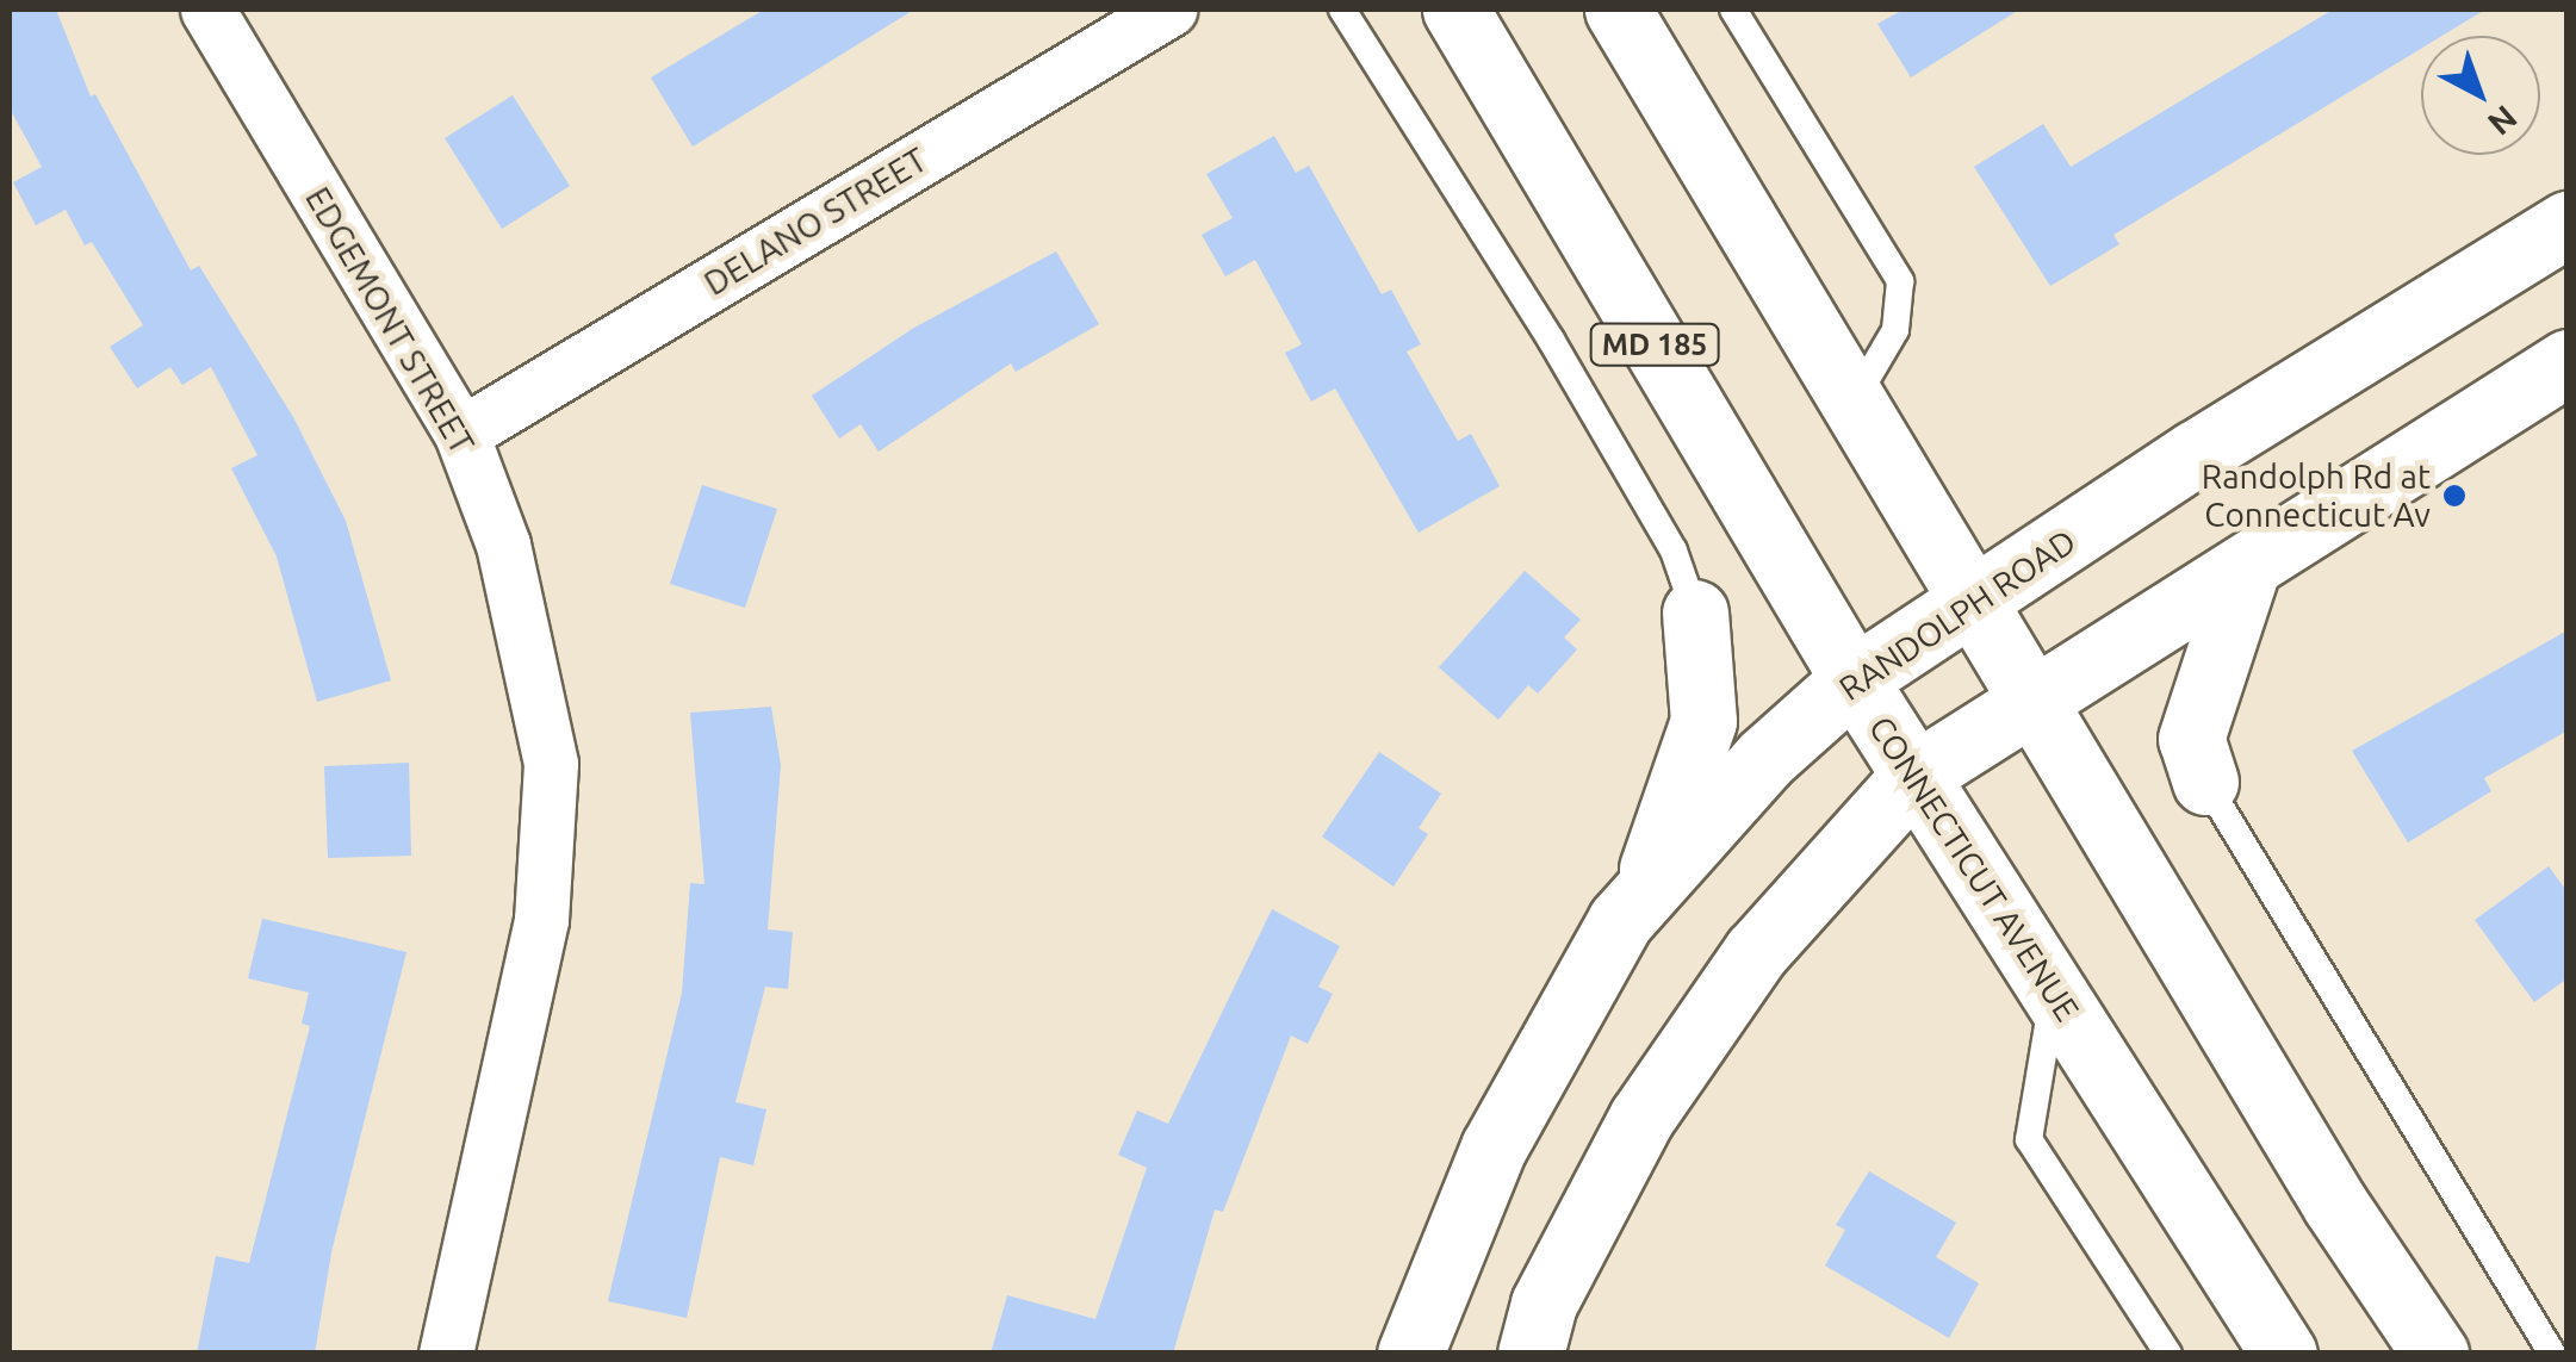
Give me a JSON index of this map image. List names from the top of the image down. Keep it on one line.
{"streets":{"main road":["MD 185","RANDOLPH ROAD","CONNECTICUT AVENUE"],"street":["DELANO STREET","EDGEMONT STREET"]},"crossings":[["DELANO STREET","EDGEMONT STREET"],["RANDOLPH ROAD","CONNECTICUT AVENUE"]],"places":["Randolph Rd at Connecticut Av"],"north":"bottom right"}
